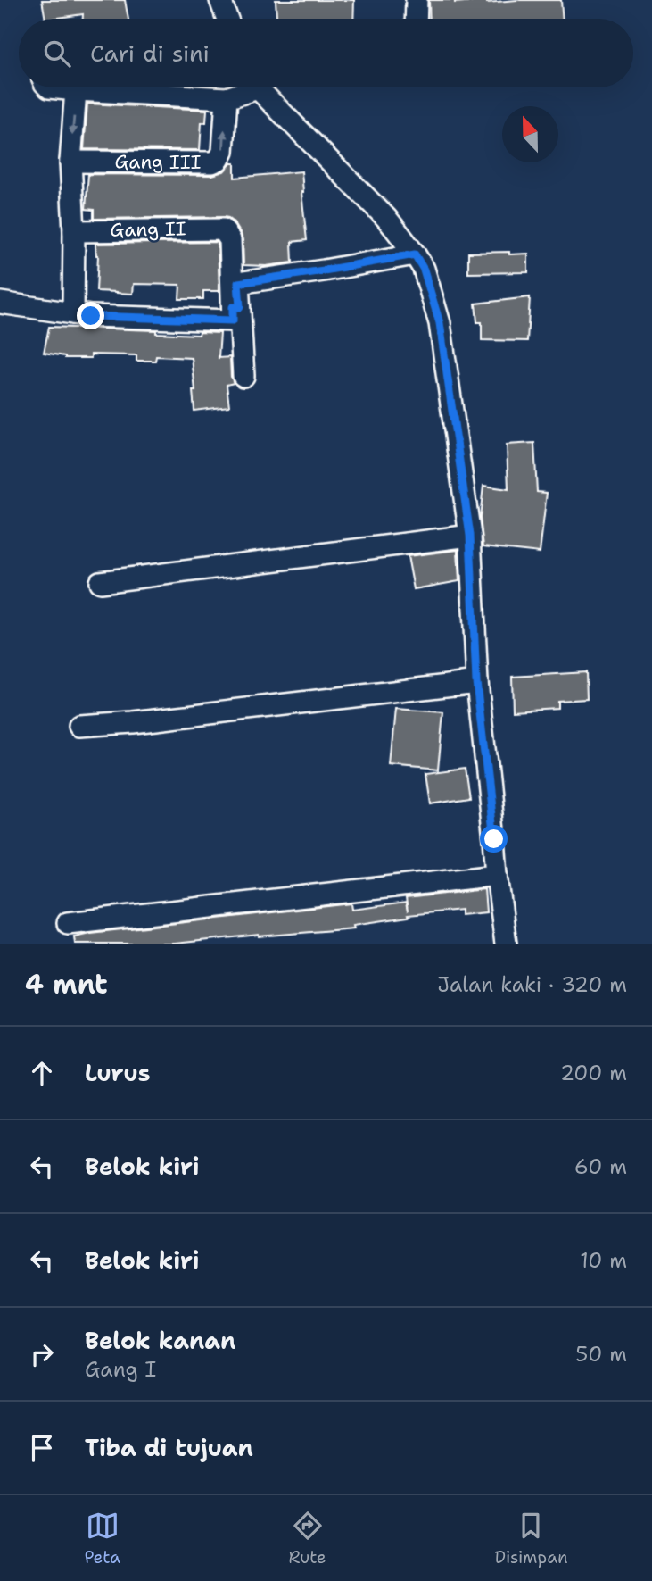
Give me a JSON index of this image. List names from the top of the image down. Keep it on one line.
{"streets":{"street":["Gang III","Gang II"]},"north":"top","page":{"search":"Cari di sini","heading":["4 mnt","Jalan kaki · 320 m"],"list":[["Lurus","200 m"],["Belok kiri","60 m"],["Belok kiri","10 m"],["Belok kanan","Gang I","50 m"],"Tiba di tujuan"],"nav":["Peta","Rute","Disimpan"]}}
